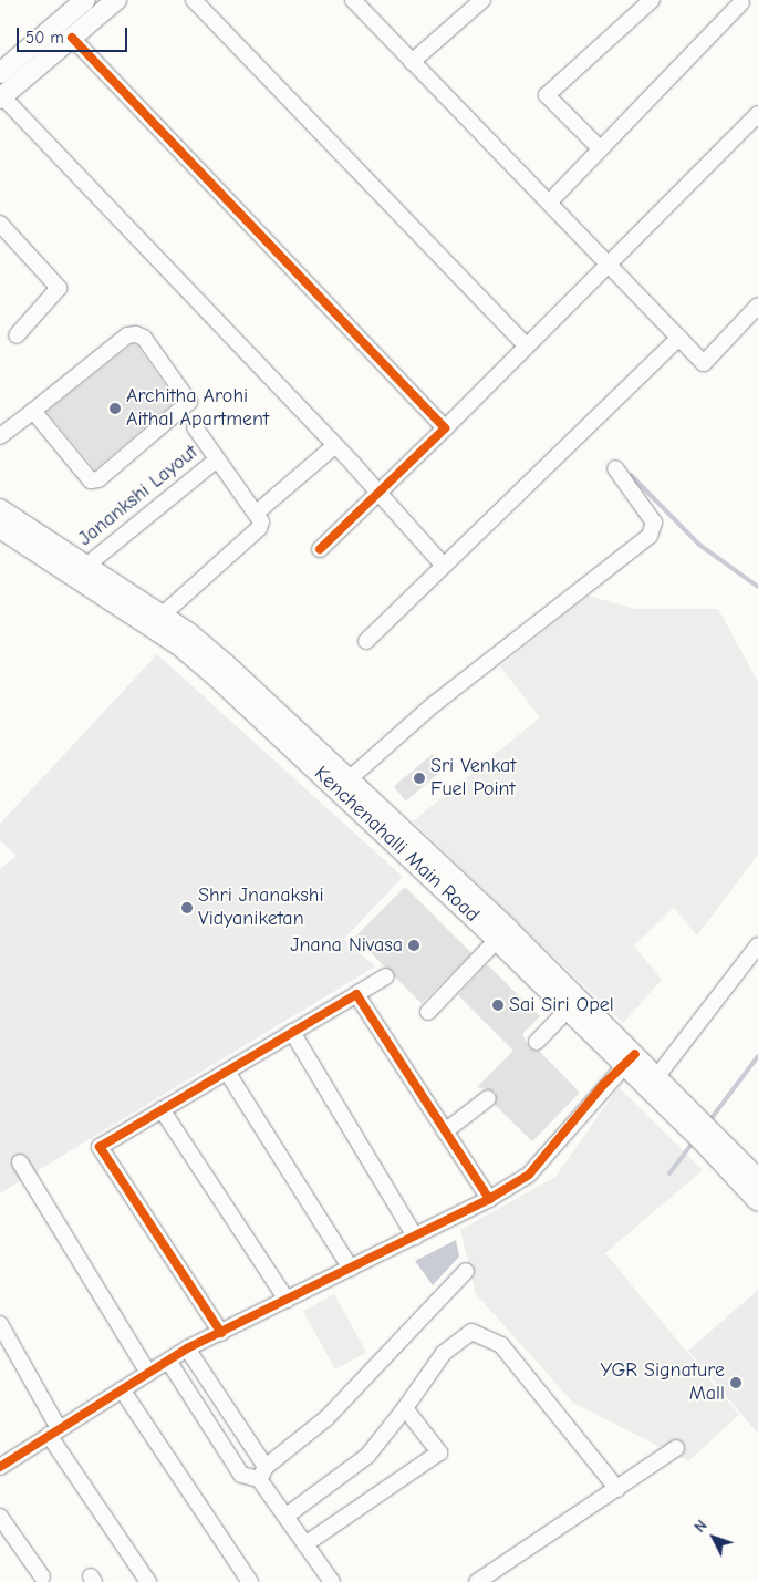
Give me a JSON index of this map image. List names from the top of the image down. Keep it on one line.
{"streets":{"main road":["Kenchenahalli Main Road"],"street":["Janankshi Layout"]},"crossings":[["Janankshi Layout","Kenchenahalli Main Road"]],"places":["Architha Arohi Aithal Apartment","Sri Venkat Fuel Point","Shri Jnanakshi Vidyaniketan","Jnana Nivasa","Sai Siri Opel","YGR Signature Mall"],"scale_bar":"50 m","north":"top left"}
